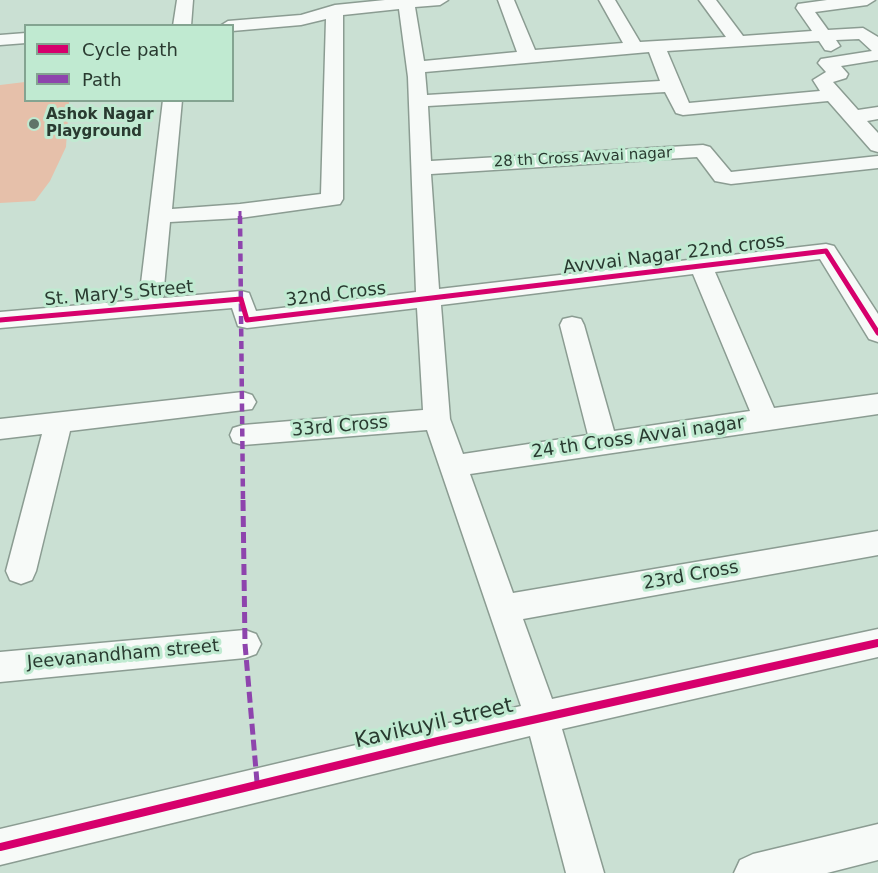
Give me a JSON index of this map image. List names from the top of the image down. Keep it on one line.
{"streets":{"street":["28 th Cross Avvai nagar","Avvvai Nagar 22nd cross","St. Mary's Street","32nd Cross","33rd Cross","24 th Cross Avvai nagar","23rd Cross","Jeevanandham street","Kavikuyil street"]},"crossings":[["Avvvai Nagar 22nd cross","32nd Cross"],["Avvvai Nagar 22nd cross","24 th Cross Avvai nagar"],["St. Mary's Street","32nd Cross"]],"places":["Ashok Nagar Playground"],"legend":["Cycle path","Path"]}
